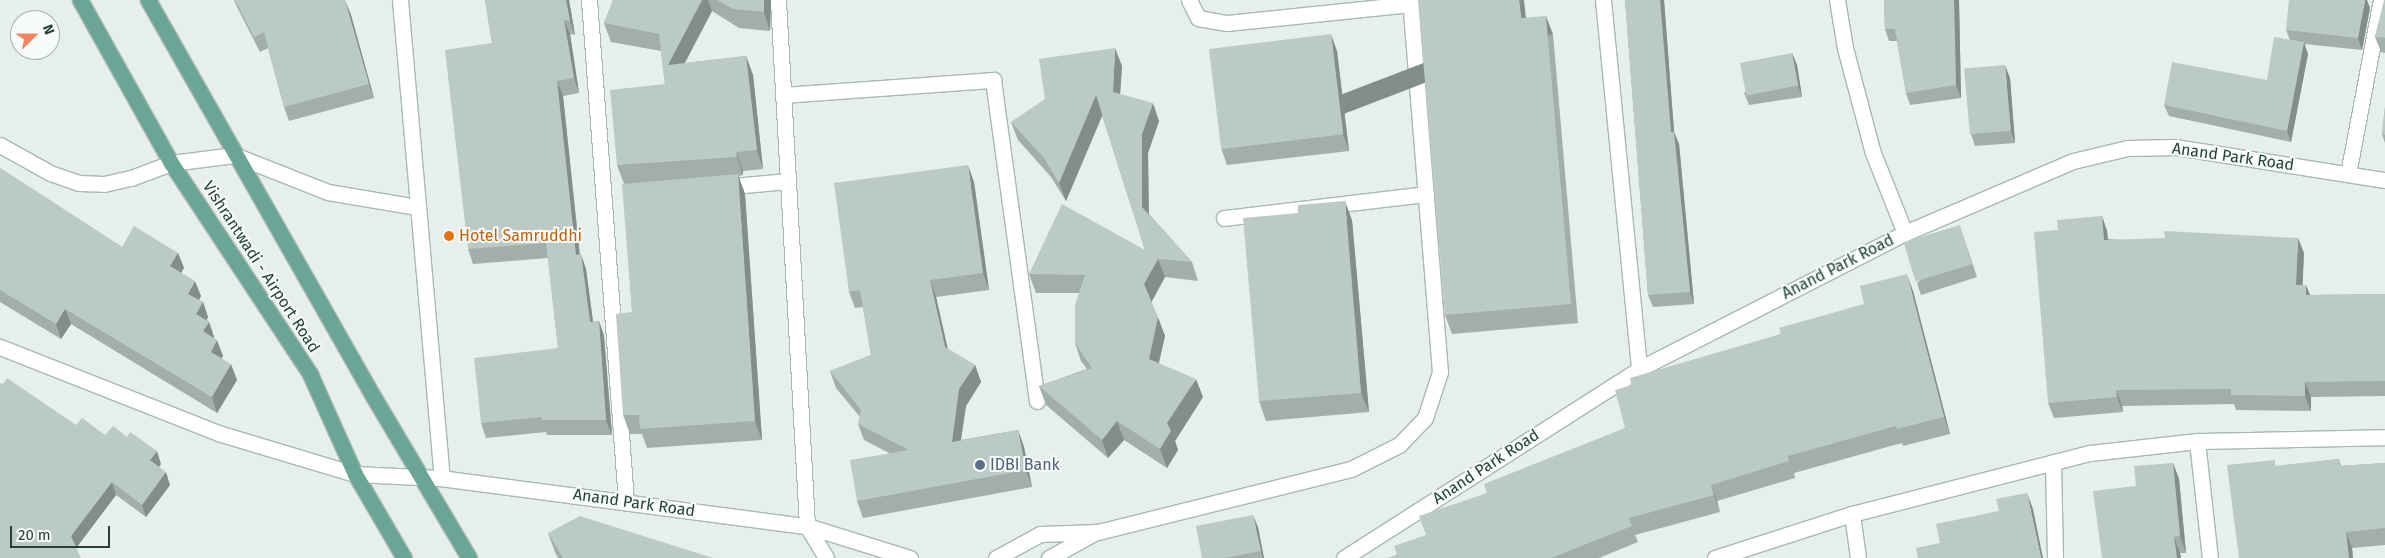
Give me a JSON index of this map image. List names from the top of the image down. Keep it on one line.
{"streets":{"main road":["Vishrantwadi - Airport Road"],"street":["Anand Park Road"]},"crossings":[["Anand Park Road","Vishrantwadi - Airport Road"]],"places":["Hotel Samruddhi","IDBI Bank"],"scale_bar":"20 m","north":"right"}
